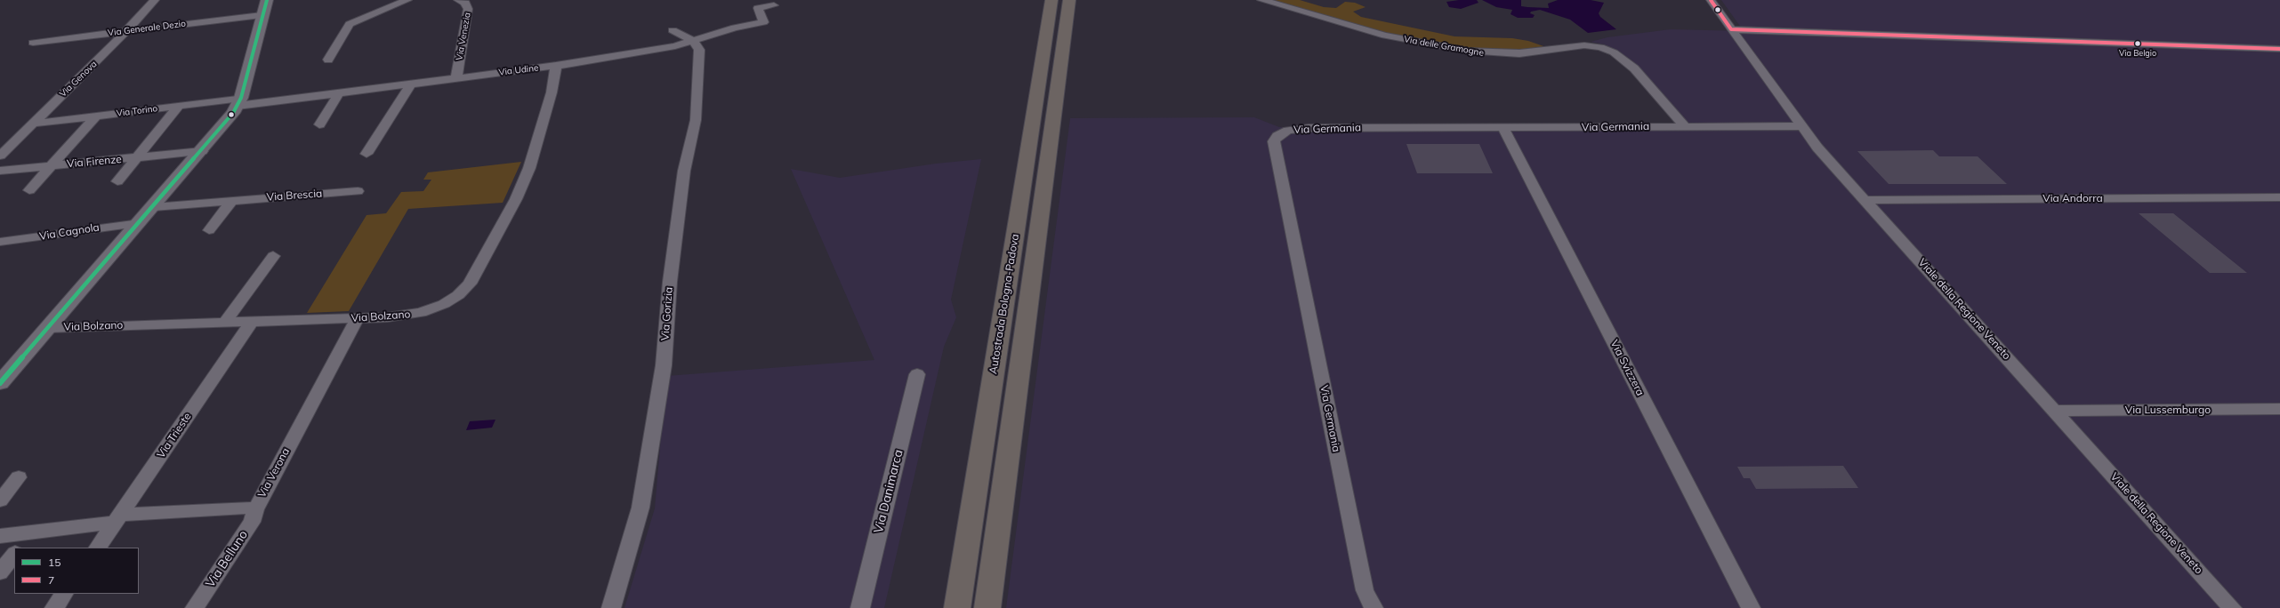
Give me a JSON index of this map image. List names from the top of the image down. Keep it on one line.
{"streets":{"highway":["Autostrada Bologna-Padova"],"street":["Via Generale Dezio","Via Venezia","Via delle Gramogne","Via Udine","Via Genova","Via Torino","Via Germania","Via Firenze","Via Brescia","Via Andorra","Via Cagnola","Viale della Regione Veneto","Via Gorizia","Via Bolzano","Via Svizzera","Via Lussemburgo","Via Trieste","Via Verona","Via Danimarca","Via Belluno"]},"crossings":[["Via Generale Dezio","Via Genova"],["Via Venezia","Via Udine"],["Via delle Gramogne","Via Germania"],["Via Udine","Via Torino"],["Via Udine","Via Gorizia"],["Via Udine","Via Bolzano"],["Via Genova","Via Torino"],["Via Torino","Via Firenze"],["Via Germania","Viale della Regione Veneto"],["Via Germania","Via Svizzera"],["Via Andorra","Viale della Regione Veneto"],["Viale della Regione Veneto","Via Lussemburgo"],["Via Bolzano","Via Trieste"],["Via Bolzano","Via Verona"],["Via Trieste","Via Verona"],["Via Verona","Via Belluno"]],"places":["Via Belgio"],"lines":["transit line 15","transit line 7"],"legend":["15","7"]}
